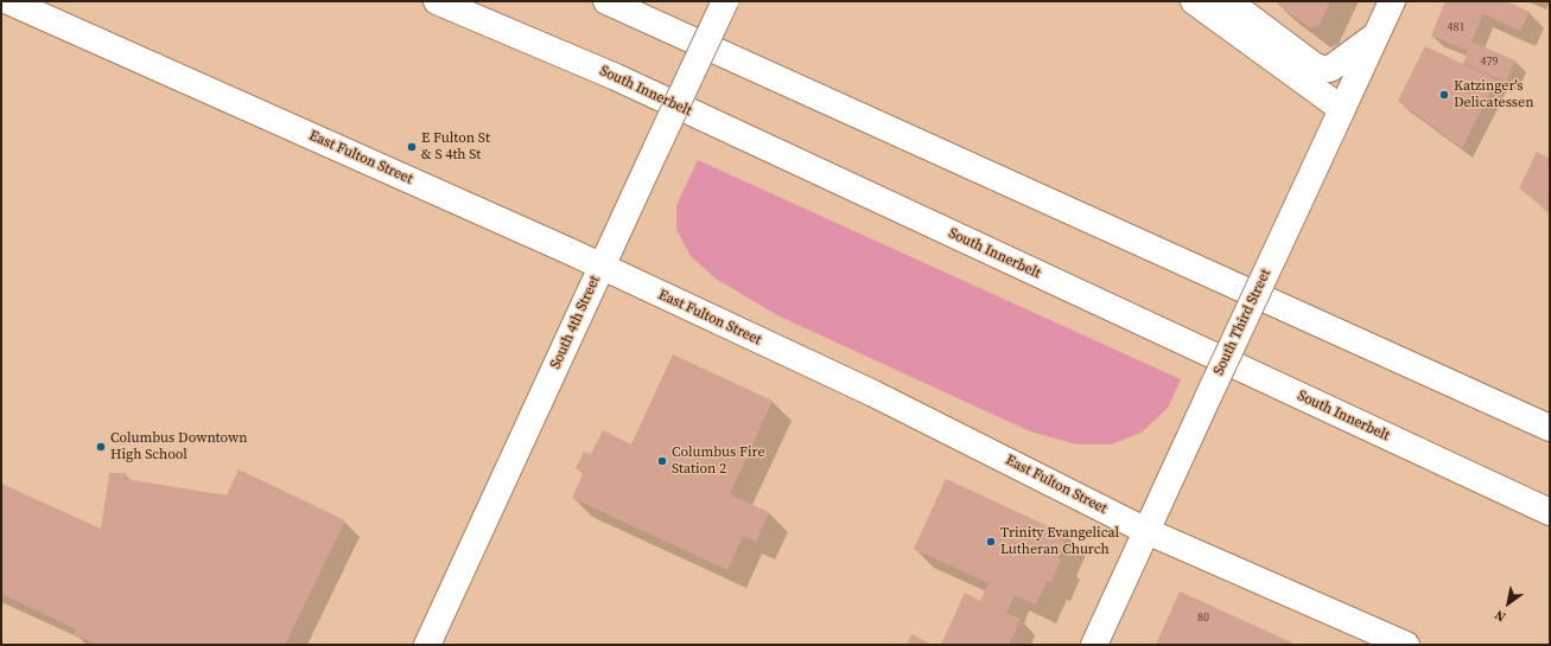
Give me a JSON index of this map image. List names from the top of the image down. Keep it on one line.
{"streets":{"main road":["South Innerbelt","East Fulton Street","South 4th Street","South Third Street"]},"crossings":[["East Fulton Street","South 4th Street"],["East Fulton Street","South Third Street"]],"places":["Katzinger's Delicatessen","E Fulton St & S 4th St","Columbus Downtown High School","Columbus Fire Station 2","Trinity Evangelical Lutheran Church"],"house_numbers":["481","479","80"],"north":"bottom left"}
